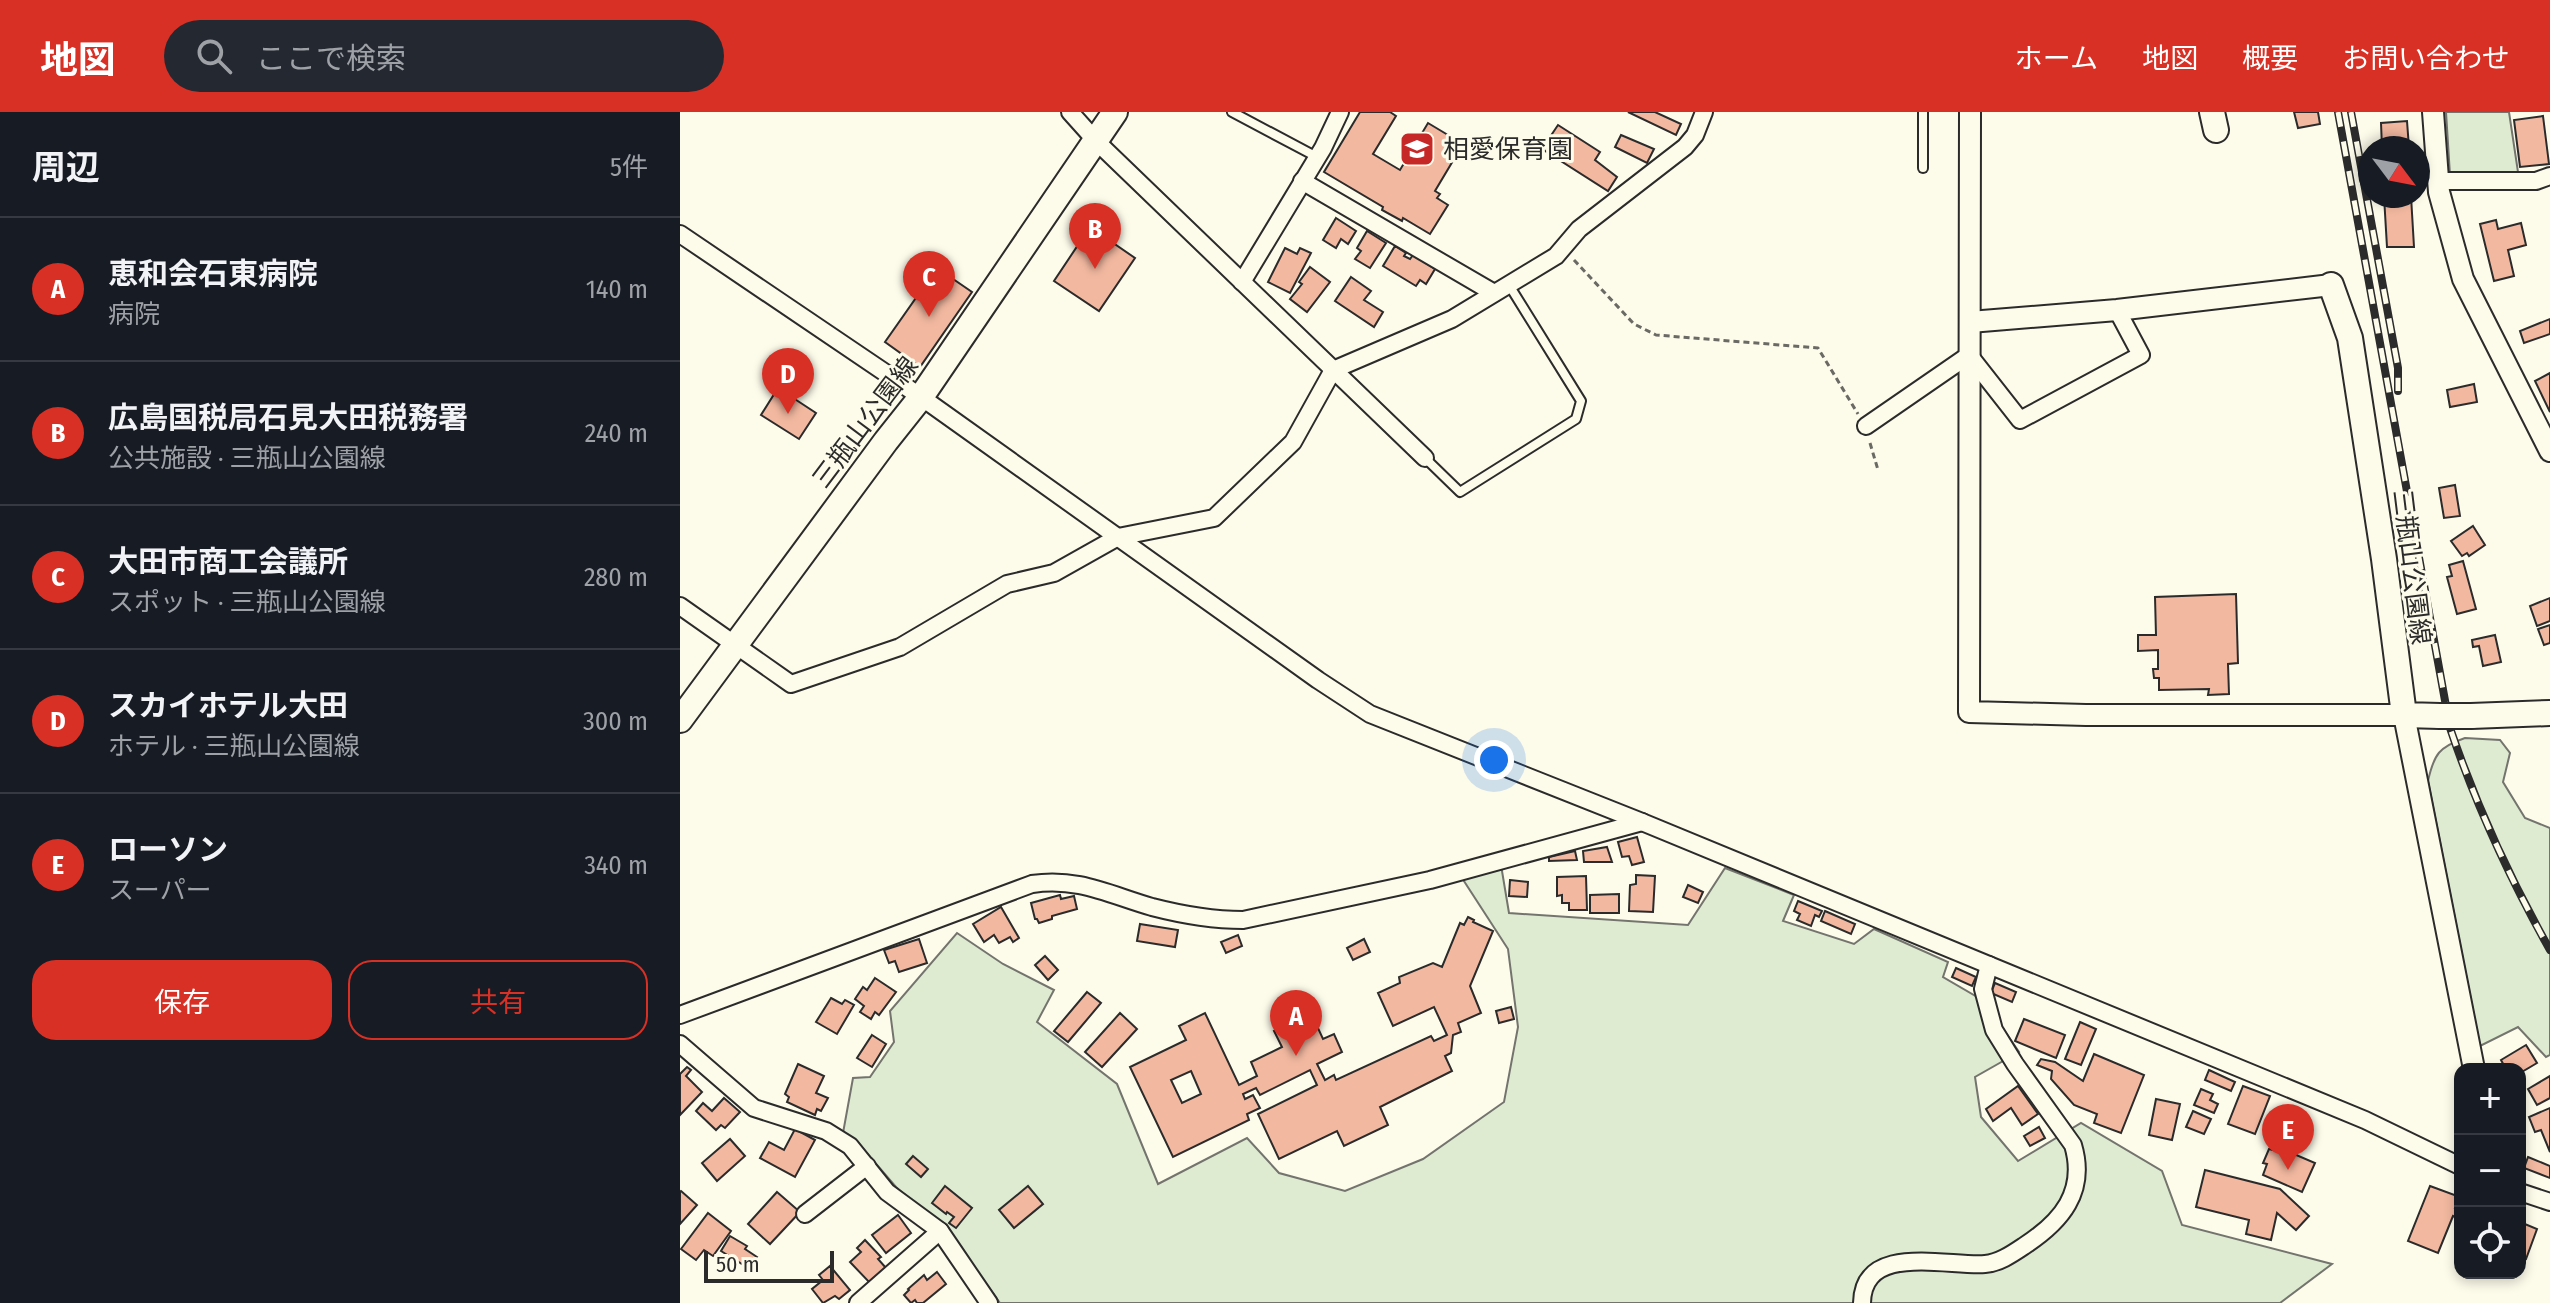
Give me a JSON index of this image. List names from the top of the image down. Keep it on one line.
{"streets":{"main road":["三瓶山公園線"]},"places":{"school or university":["相愛保育園"]},"scale_bar":"50 m","north":"bottom right","page":{"header":"地図","search":"ここで検索","nav":["ホーム","地図","概要","お問い合わせ"],"heading":["周辺","5件"],"pins":["B","C","D","A","E"],"list":[{"mark":"A","name":"恵和会石東病院","note":"病院","value":"140 m"},{"mark":"B","name":"広島国税局石見大田税務署","note":"公共施設 · 三瓶山公園線","value":"240 m"},{"mark":"C","name":"大田市商工会議所","note":"スポット · 三瓶山公園線","value":"280 m"},{"mark":"D","name":"スカイホテル大田","note":"ホテル · 三瓶山公園線","value":"300 m"},{"mark":"E","name":"ローソン","note":"スーパー","value":"340 m"}],"buttons":["保存","共有"],"map_buttons":["+","−"],"scale":"50 m"}}
